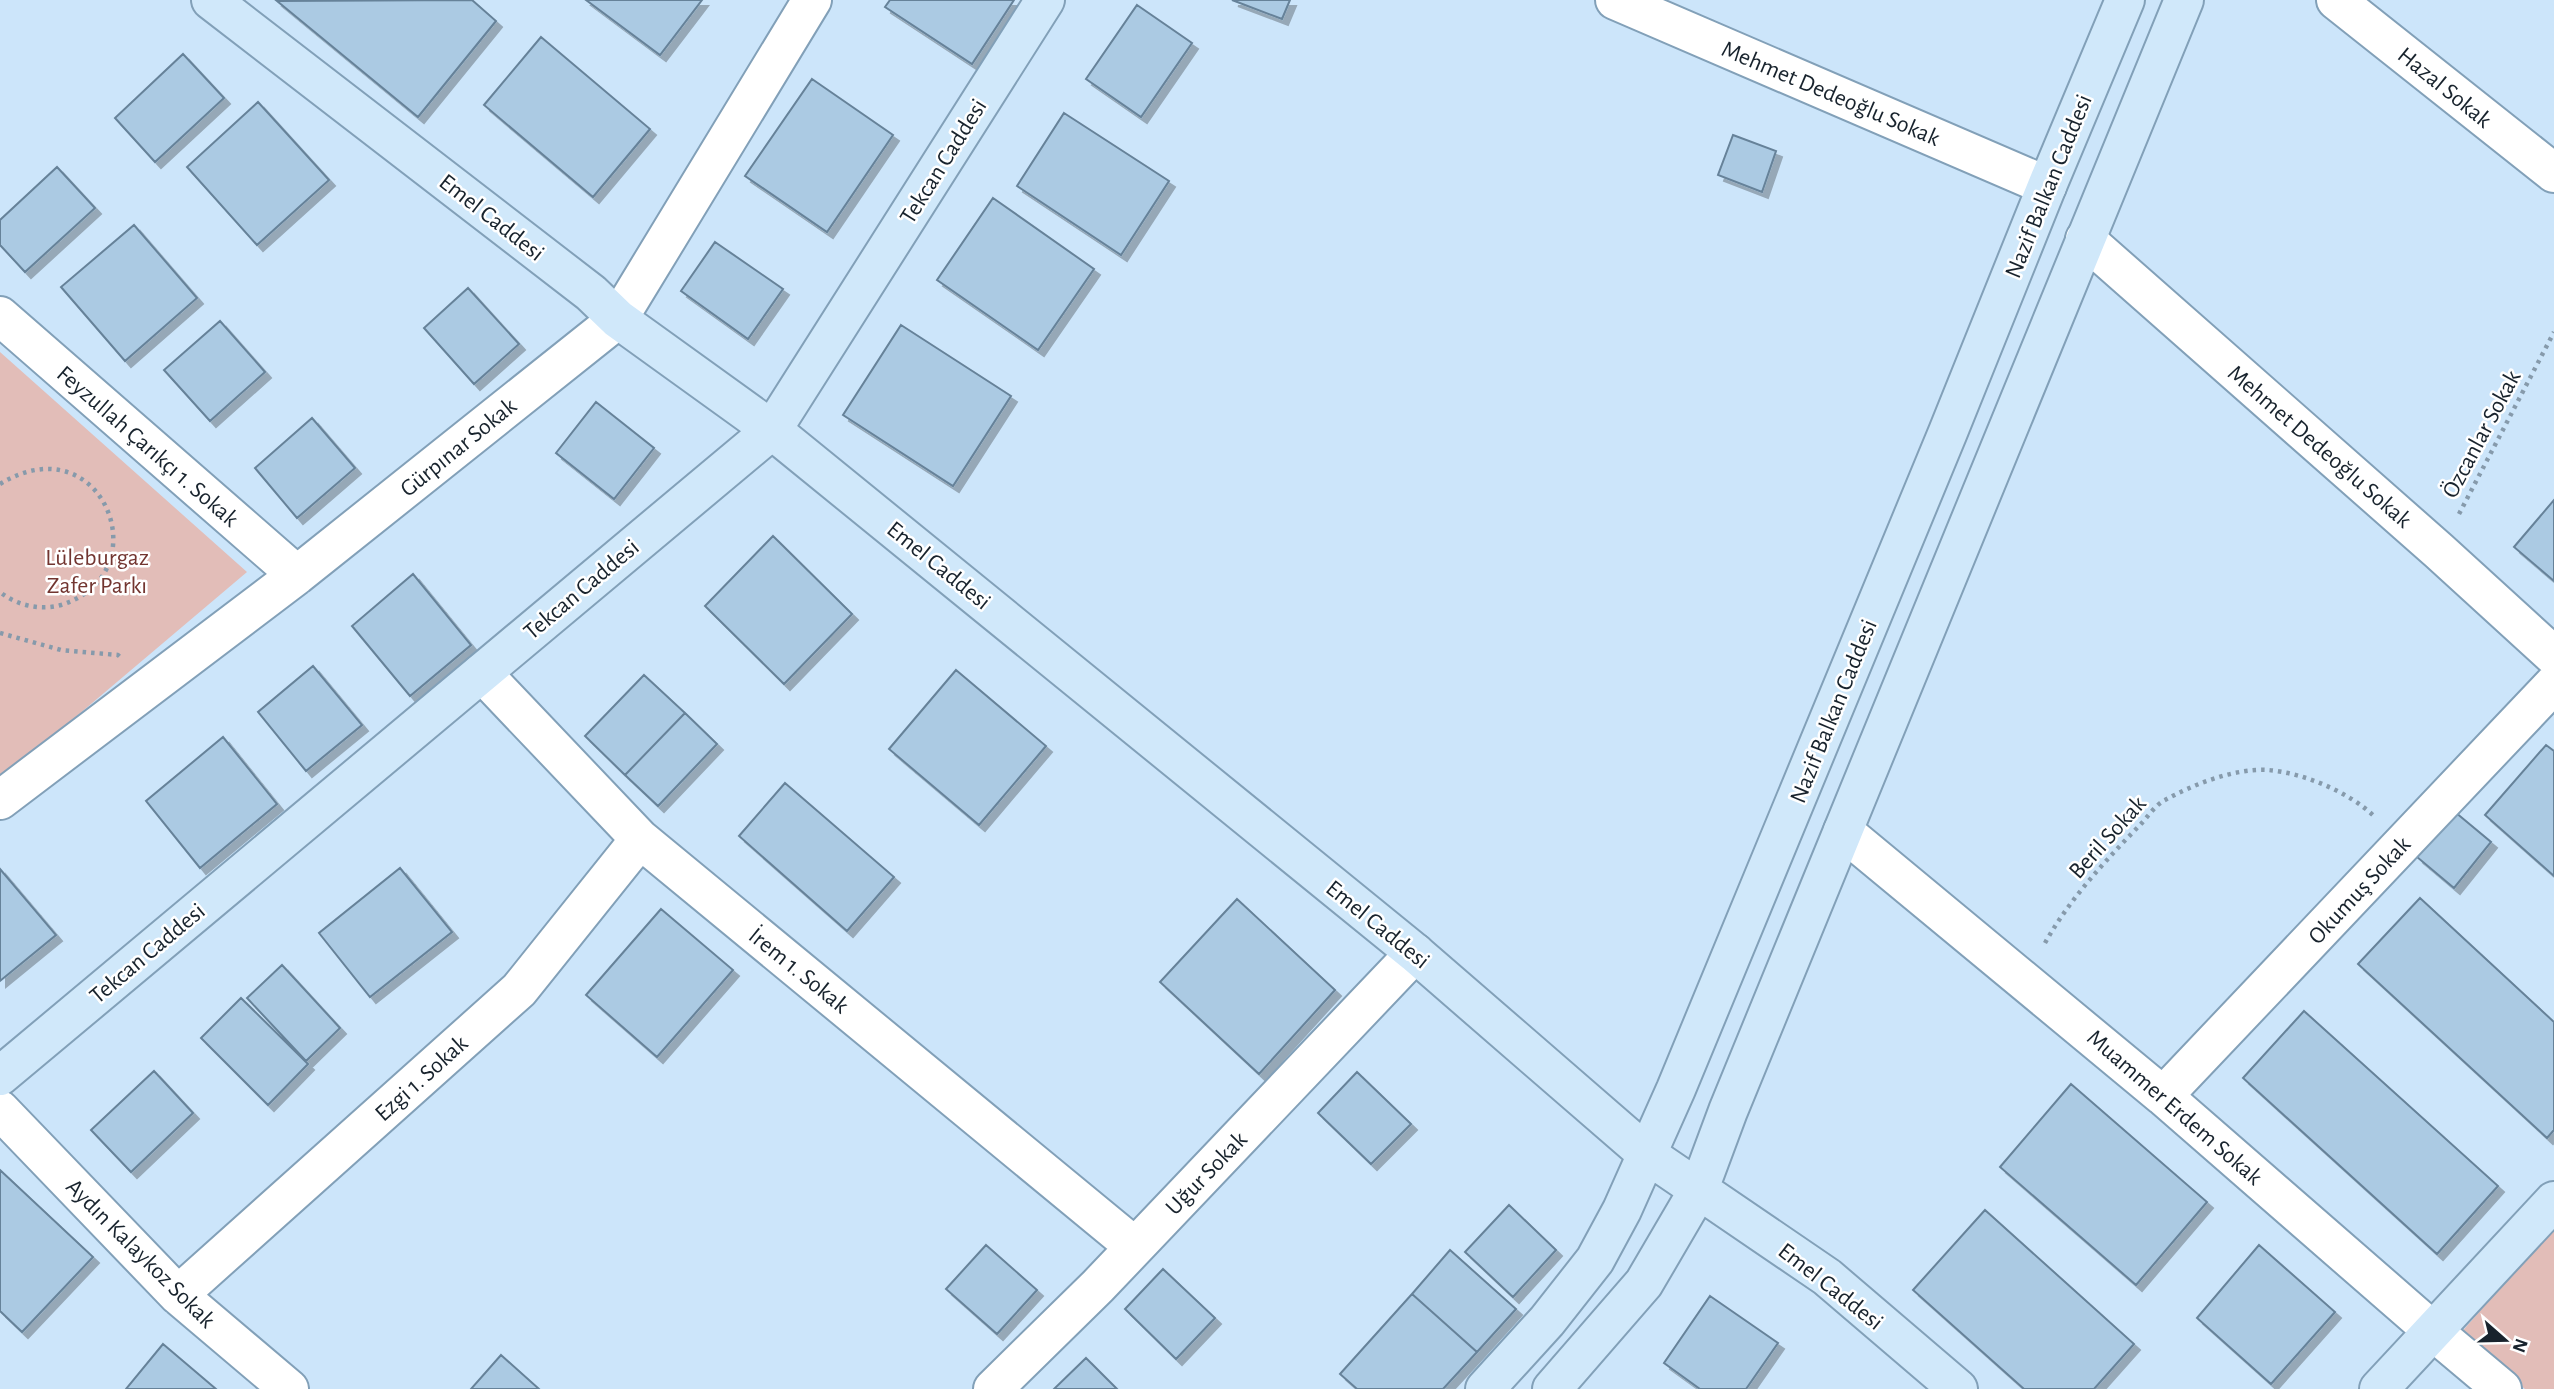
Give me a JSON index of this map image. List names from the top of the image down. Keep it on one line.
{"streets":{"street":["Hazal Sokak","Mehmet Dedeoğlu Sokak","Tekcan Caddesi","Nazif Balkan Caddesi","Emel Caddesi","Feyzullah Çarıkçı 1. Sokak","Gürpınar Sokak","Okumuş Sokak","İrem 1. Sokak","Ezgi 1. Sokak","Muammer Erdem Sokak","Uğur Sokak","Aydın Kalaykoz Sokak"],"path":["Özcanlar Sokak","Beril Sokak"]},"crossings":[["Mehmet Dedeoğlu Sokak","Nazif Balkan Caddesi"],["Mehmet Dedeoğlu Sokak","Özcanlar Sokak"],["Tekcan Caddesi","Emel Caddesi"],["Tekcan Caddesi","İrem 1. Sokak"],["Nazif Balkan Caddesi","Emel Caddesi"],["Emel Caddesi","Gürpınar Sokak"],["Emel Caddesi","Uğur Sokak"],["Feyzullah Çarıkçı 1. Sokak","Gürpınar Sokak"],["Beril Sokak","Okumuş Sokak"],["Beril Sokak","Muammer Erdem Sokak"],["Okumuş Sokak","Muammer Erdem Sokak"],["İrem 1. Sokak","Ezgi 1. Sokak"],["İrem 1. Sokak","Uğur Sokak"],["Ezgi 1. Sokak","Aydın Kalaykoz Sokak"]],"parks":["Lüleburgaz Zafer Parkı"],"north":"right"}
